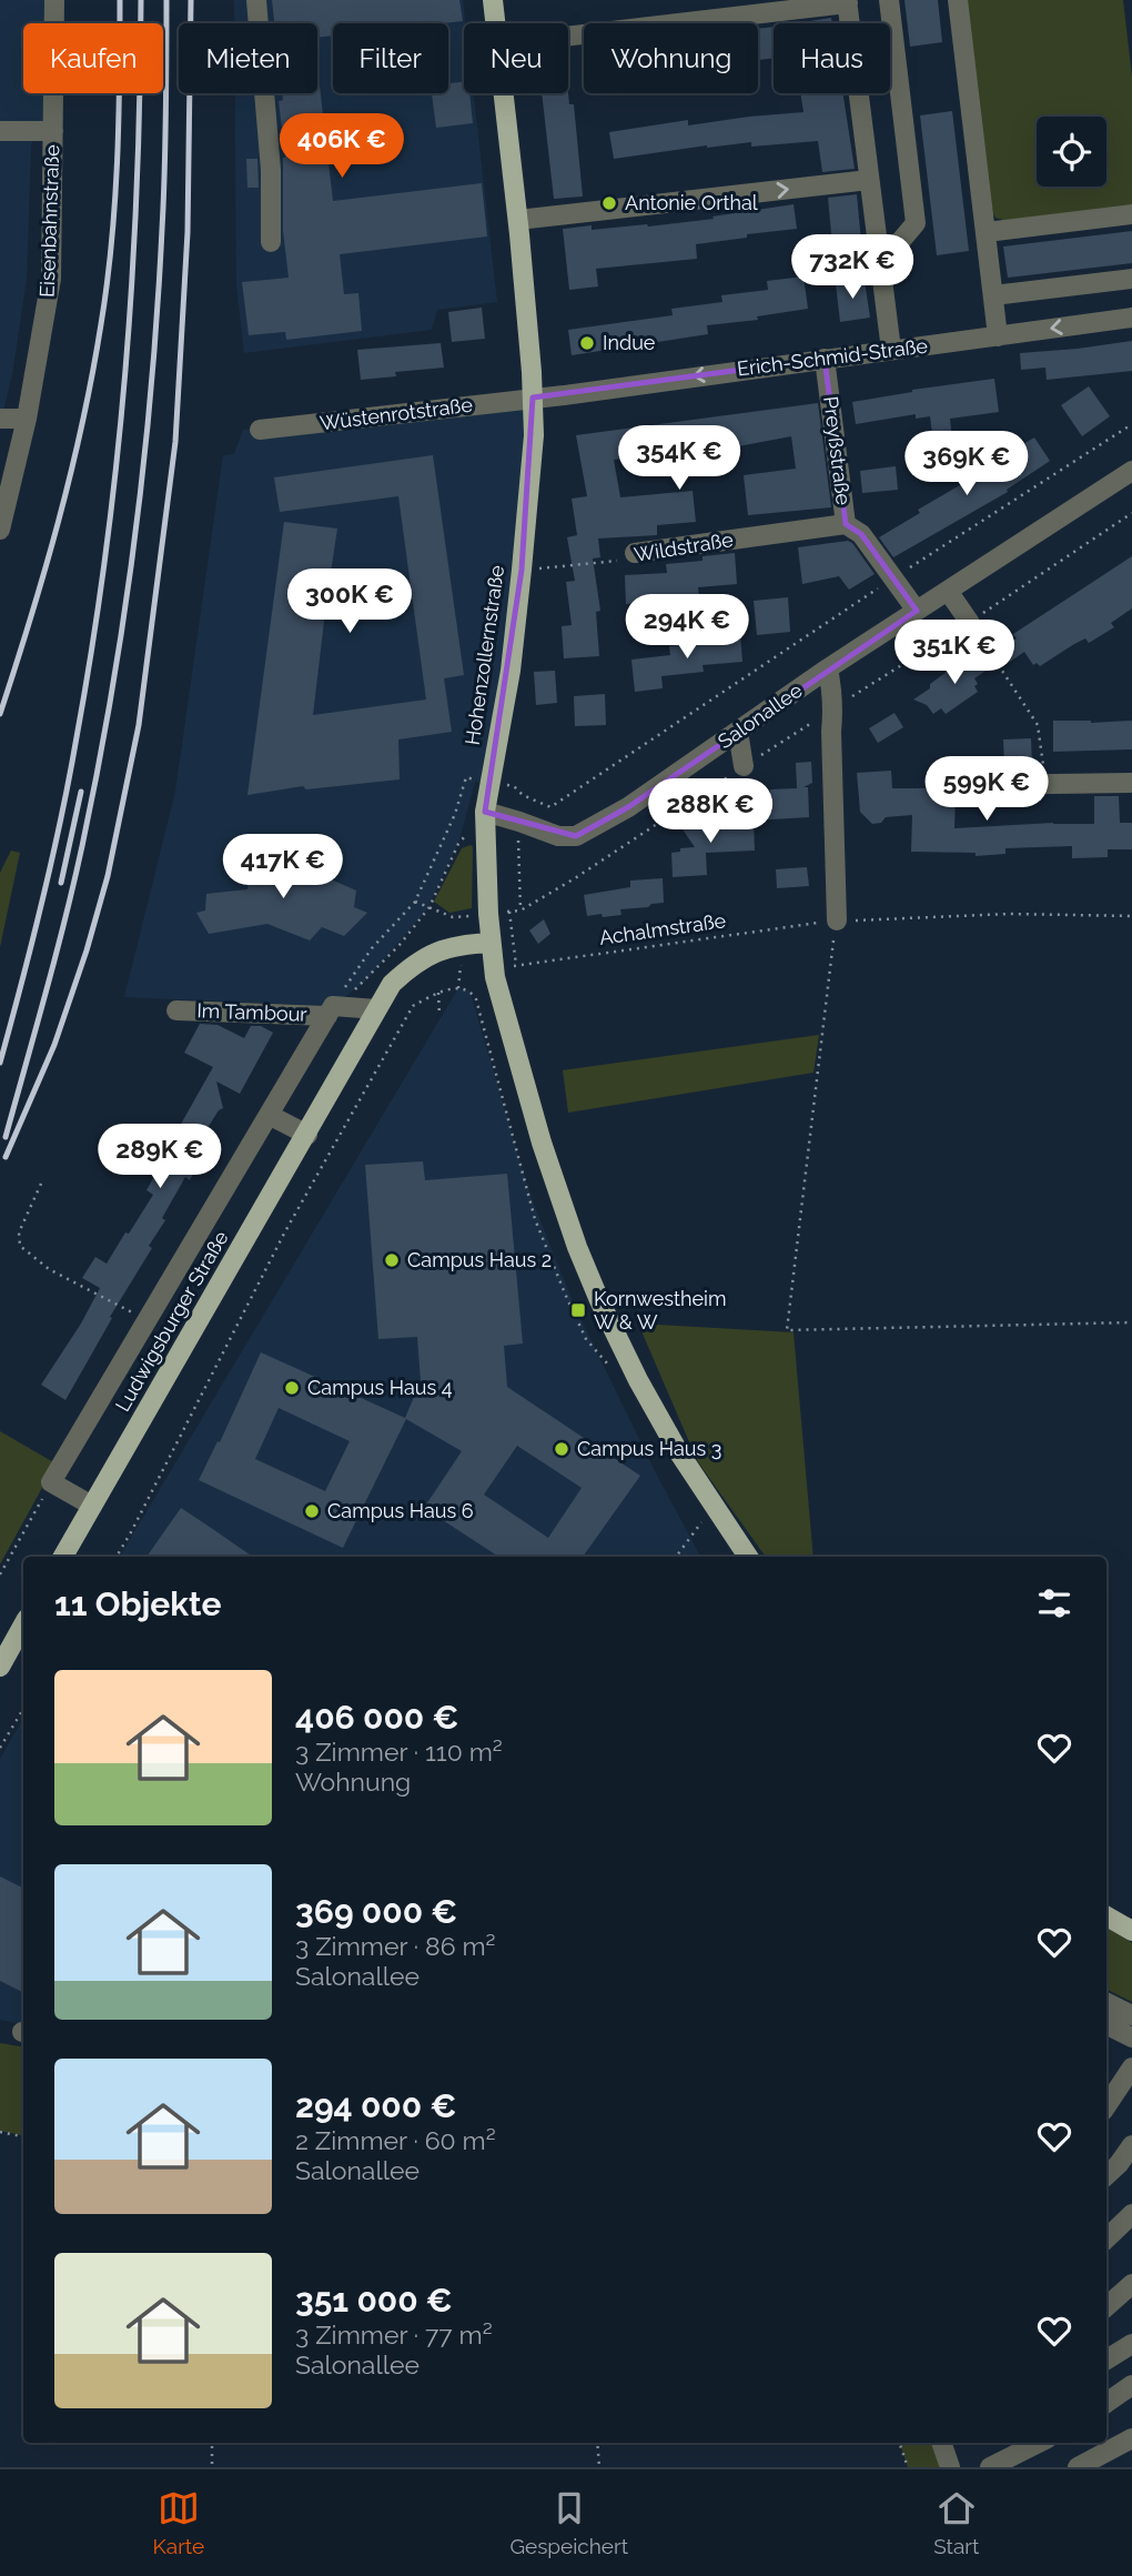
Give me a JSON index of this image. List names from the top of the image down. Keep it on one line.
{"streets":{"main road":["Hohenzollernstraße","Ludwigsburger Straße"],"street":["Eisenbahnstraße","Erich-Schmid-Straße","Wüstenrotstraße","Preyßstraße","Wildstraße","Salonallee","Im Tambour"],"path":["Achalmstraße"]},"crossings":[["Erich-Schmid-Straße","Wüstenrotstraße"],["Erich-Schmid-Straße","Preyßstraße"],["Erich-Schmid-Straße","Hohenzollernstraße"],["Wüstenrotstraße","Hohenzollernstraße"],["Preyßstraße","Wildstraße"],["Preyßstraße","Salonallee"],["Wildstraße","Hohenzollernstraße"],["Hohenzollernstraße","Salonallee"],["Hohenzollernstraße","Achalmstraße"],["Hohenzollernstraße","Ludwigsburger Straße"],["Salonallee","Achalmstraße"],["Im Tambour","Ludwigsburger Straße"]],"places":{"other":["Antonie Orthal","Indue","Campus Haus 2","Campus Haus 4","Campus Haus 3","Campus Haus 6"],"transit":["Kornwestheim W & W"]},"page":{"chip":["Kaufen","Mieten","Filter","Neu","Wohnung","Haus"],"price":["406K €","732K €","354K €","369K €","300K €","294K €","351K €","599K €","288K €","417K €","289K €"],"heading":"11 Objekte","list":[{"name":"406 000 €","note":"3 Zimmer · 110 m² · Wohnung"},{"name":"369 000 €","note":"3 Zimmer · 86 m² · Salonallee"},{"name":"294 000 €","note":"2 Zimmer · 60 m² · Salonallee"},{"name":"351 000 €","note":"3 Zimmer · 77 m² · Salonallee"}],"tabs":["Karte","Gespeichert","Start"]}}
